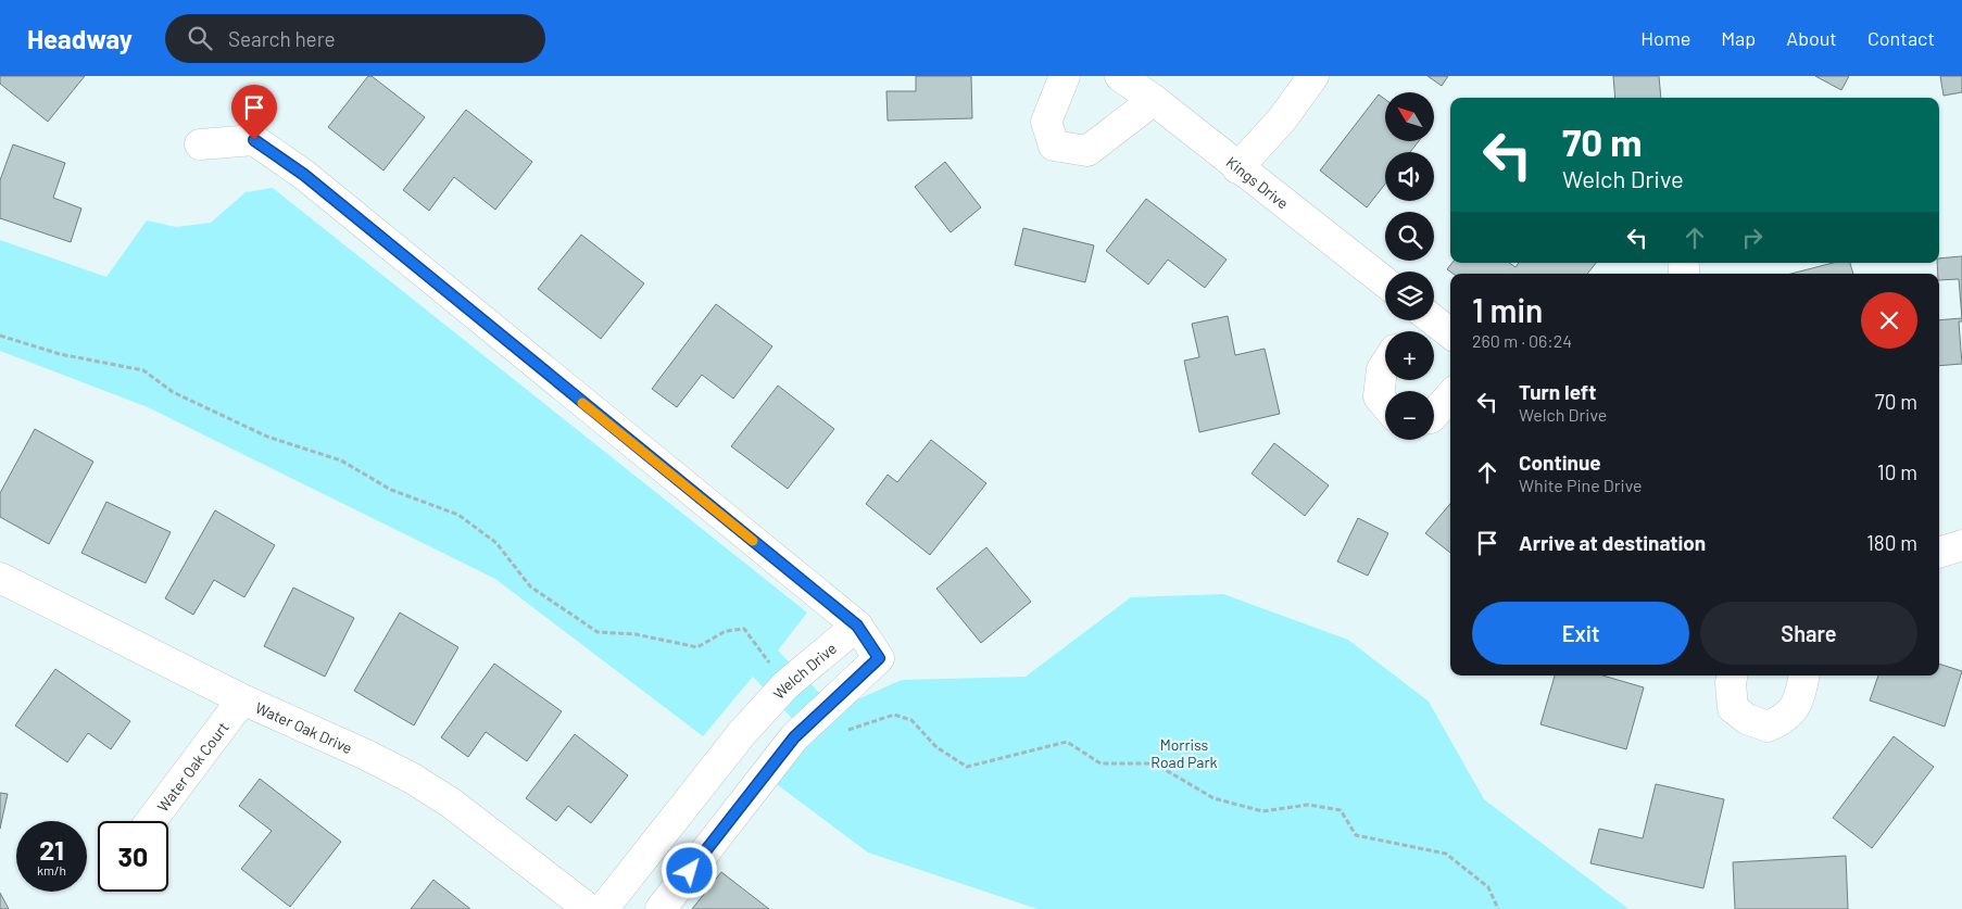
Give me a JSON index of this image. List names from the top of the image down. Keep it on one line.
{"streets":{"street":["Kings Drive","Welch Drive","Water Oak Drive","Water Oak Court"]},"crossings":[["Water Oak Drive","Water Oak Court"]],"parks":["Morriss Road Park"],"north":"top left","page":{"header":"Headway","search":"Search here","nav":["Home","Map","About","Contact"],"map_buttons":["+","−"],"turn":["70 m","Welch Drive"],"heading":["1 min","260 m · 06:24"],"list":[{"name":"Turn left","note":"Welch Drive","value":"70 m"},{"name":"Continue","note":"White Pine Drive","value":"10 m"},{"name":"Arrive at destination","value":"180 m"}],"buttons":["Exit","Share"],"speed":"21 km/h","limit":"30"}}
